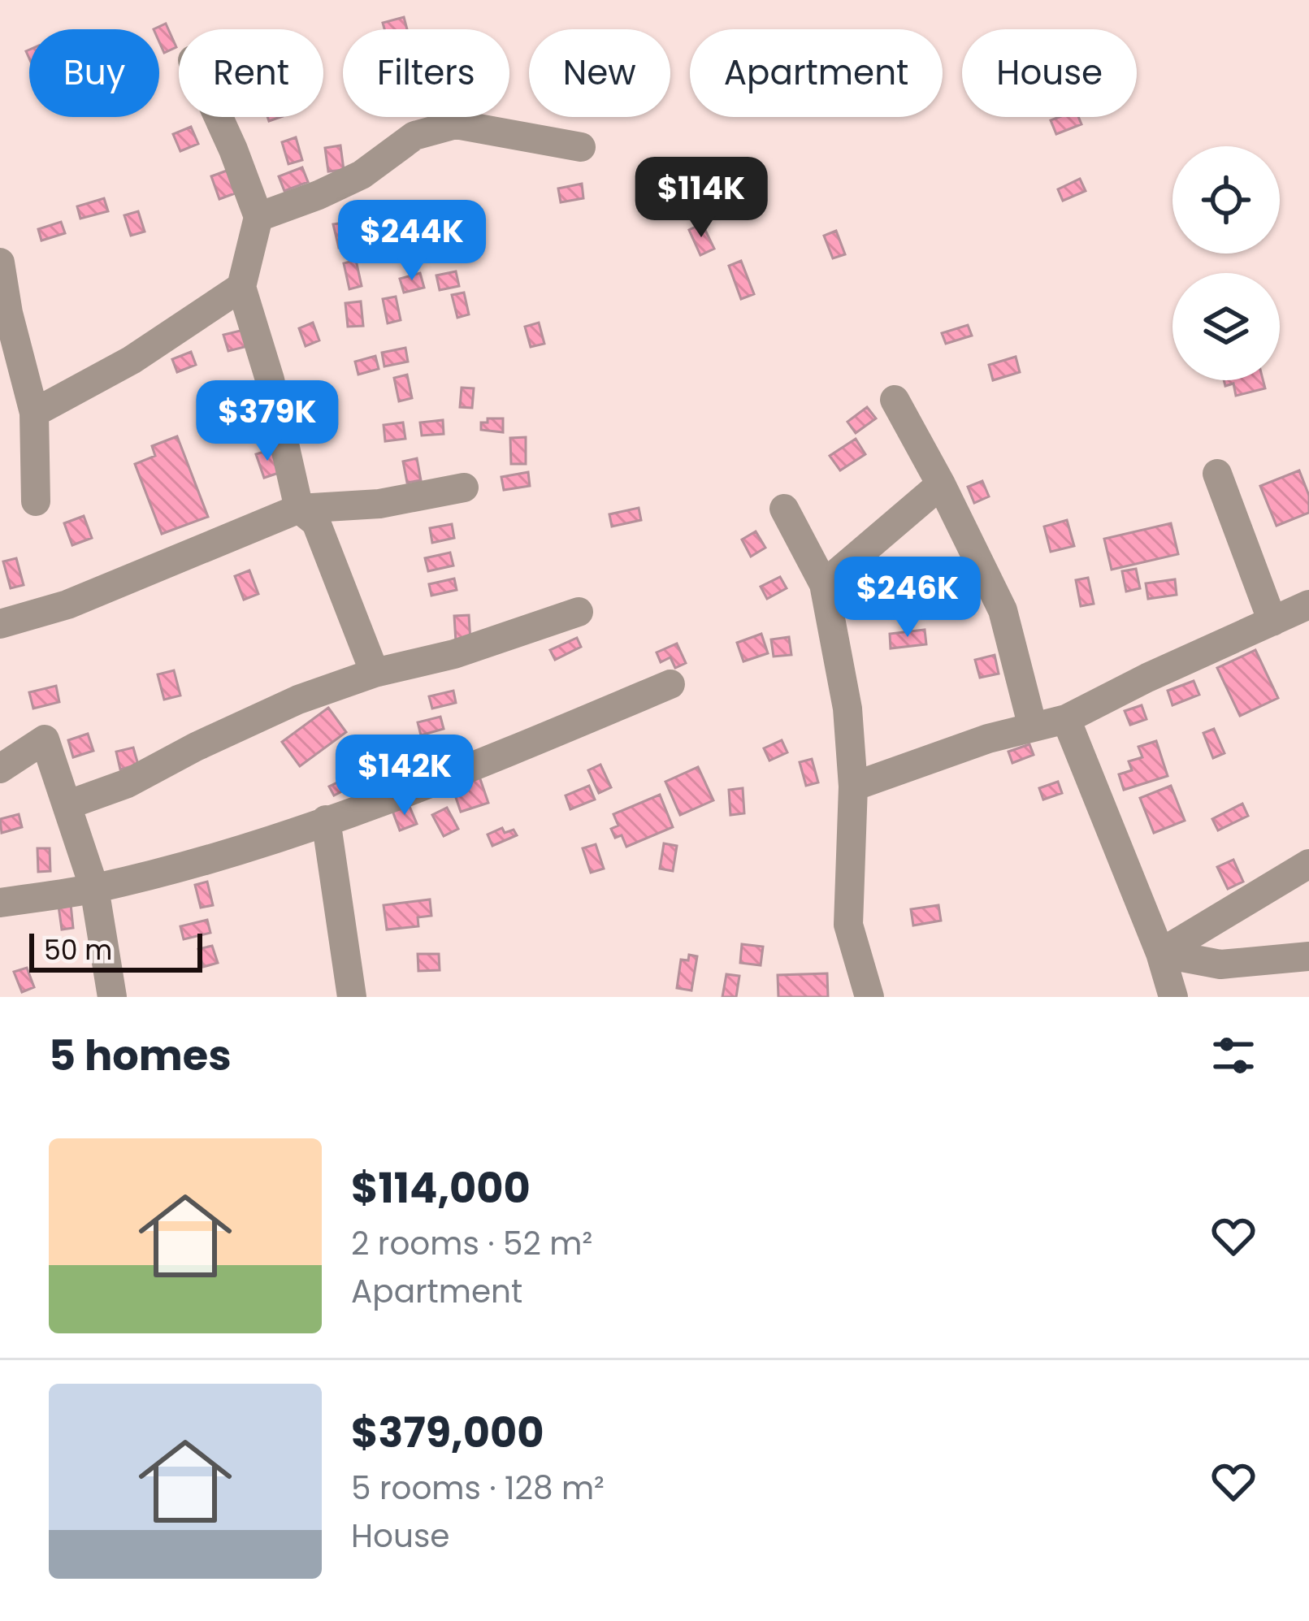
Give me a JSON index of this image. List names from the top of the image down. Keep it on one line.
{"scale_bar":"50 m","page":{"chip":["Buy","Rent","Filters","New","Apartment","House"],"price":["$114K","$244K","$379K","$246K","$142K"],"scale":"50 m","heading":"5 homes","list":[{"name":"$114,000","note":"2 rooms · 52 m² · Apartment"},{"name":"$379,000","note":"5 rooms · 128 m² · House"}]}}
